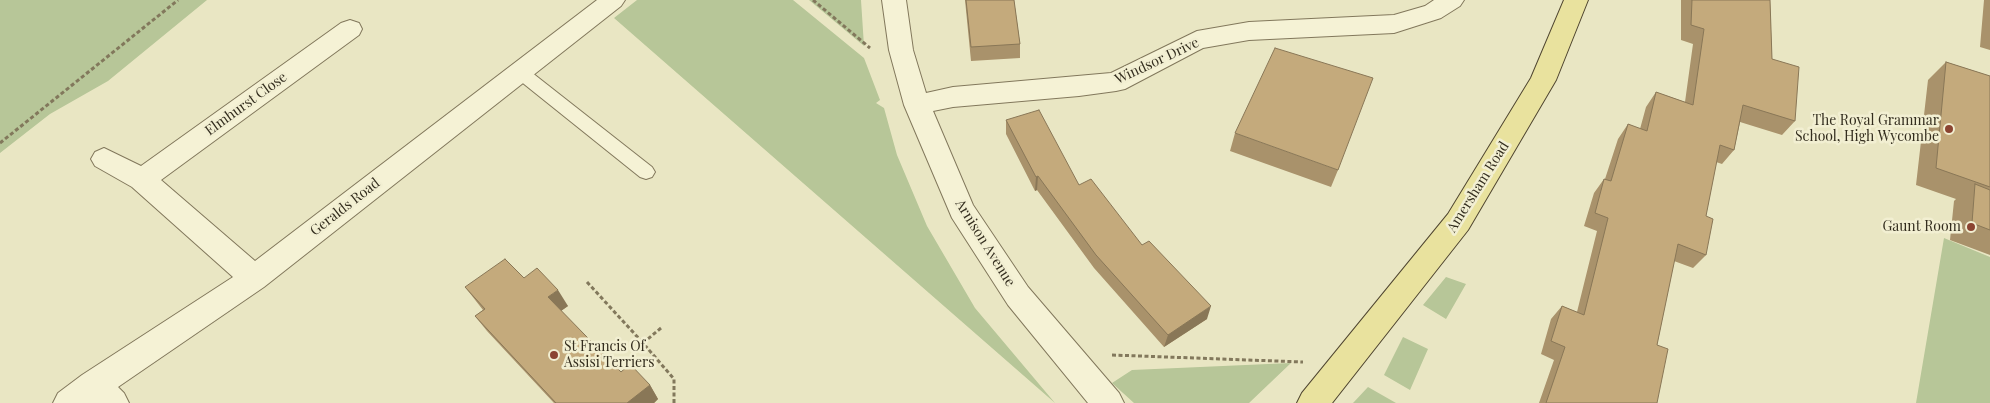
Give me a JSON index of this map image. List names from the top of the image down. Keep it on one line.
{"streets":{"main road":["Amersham Road"],"street":["Windsor Drive","Elmhurst Close","Geralds Road","Arnison Avenue"]},"crossings":[["Windsor Drive","Arnison Avenue"]],"places":["The Royal Grammar School, High Wycombe","Gaunt Room","St Francis Of Assisi Terriers"]}
